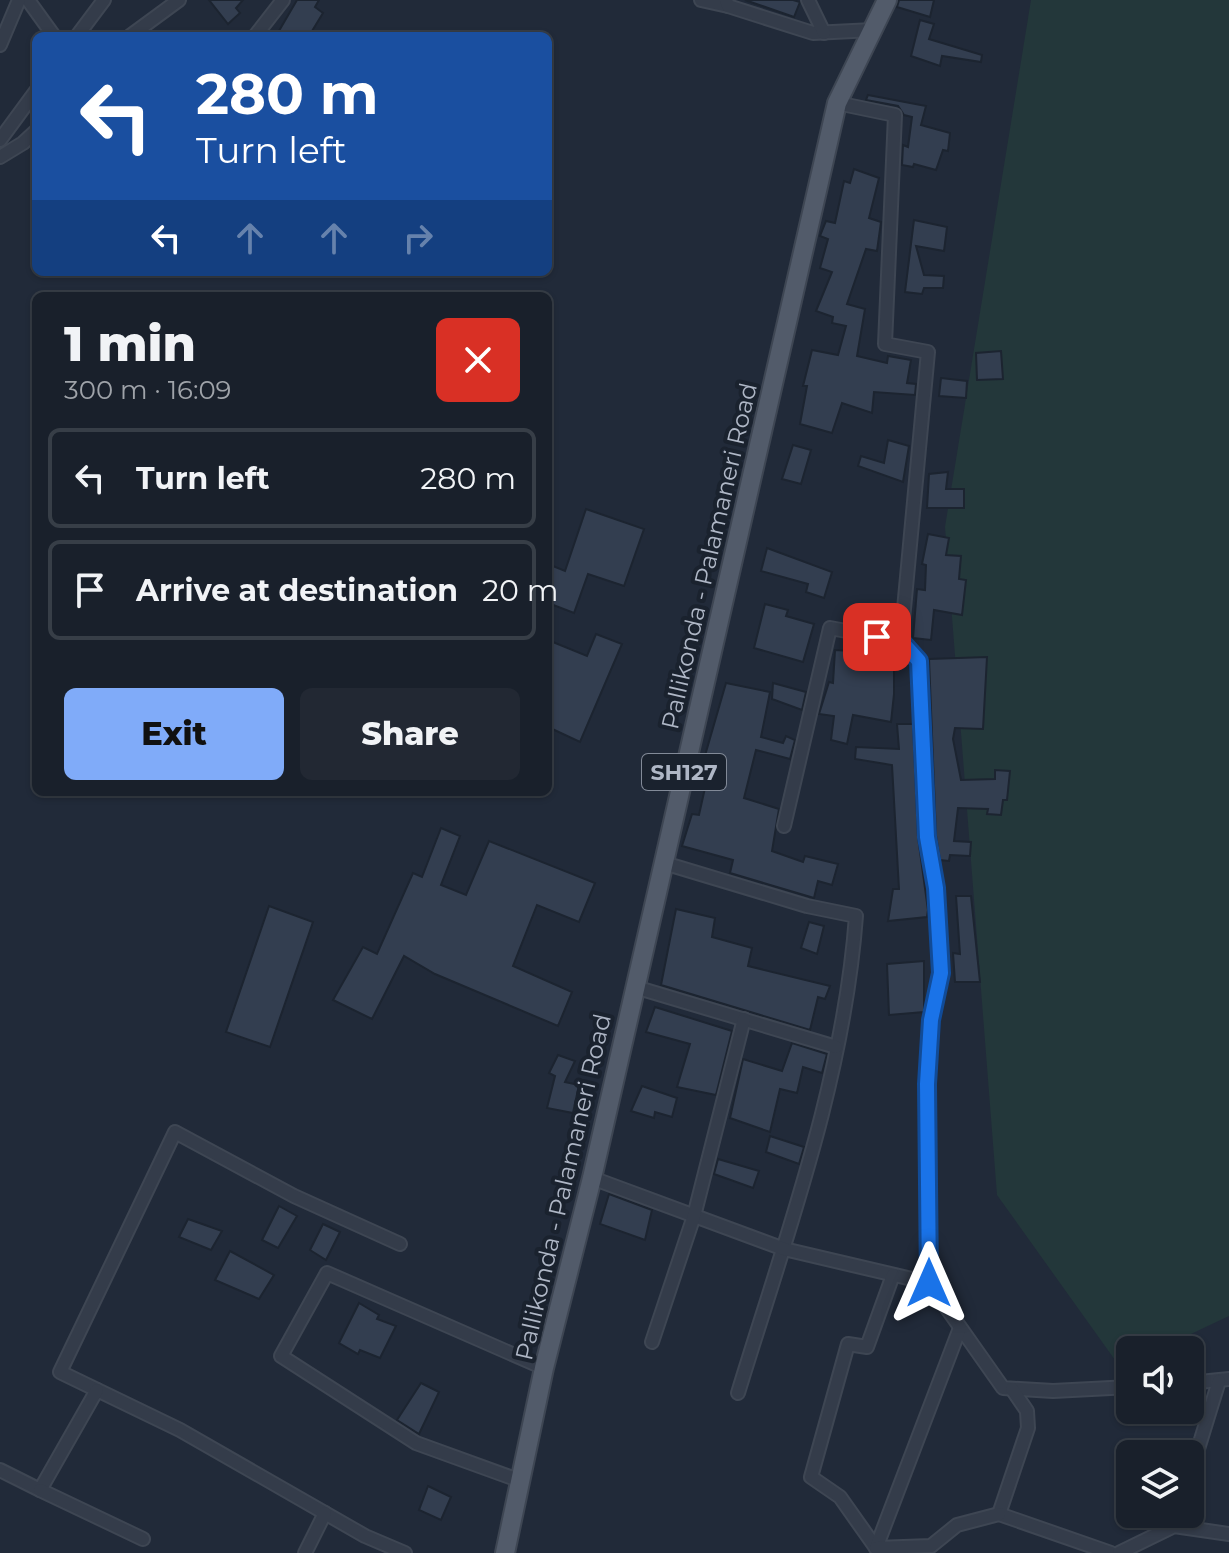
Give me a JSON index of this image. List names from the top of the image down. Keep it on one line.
{"streets":{"main road":["Pallikonda - Palamaneri Road","SH127"]},"page":{"turn":["280 m","Turn left"],"heading":["1 min","300 m · 16:09"],"list":[{"name":"Turn left","value":"280 m"},{"name":"Arrive at destination","value":"20 m"}],"buttons":["Exit","Share"]}}
